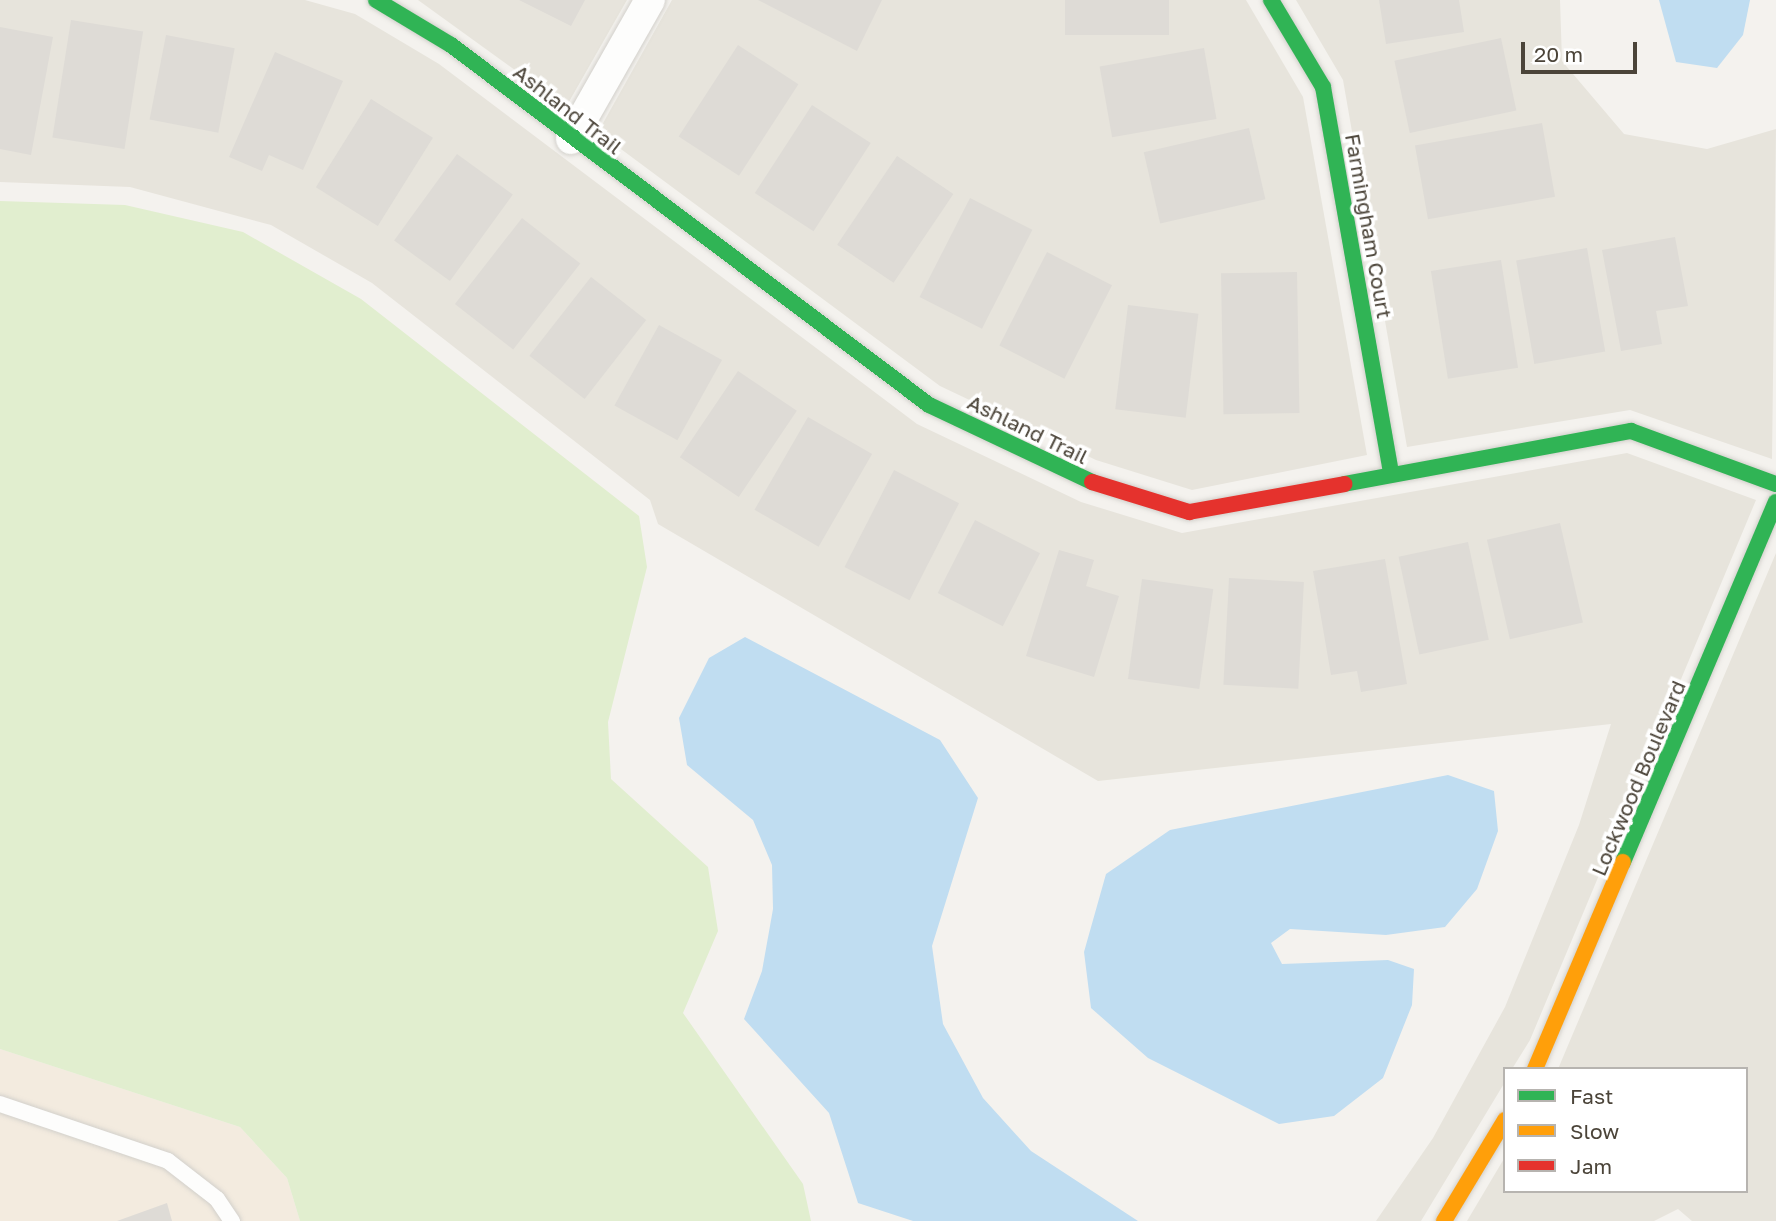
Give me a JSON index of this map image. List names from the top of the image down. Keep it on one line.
{"streets":{"street":["Ashland Trail","Farmingham Court","Lockwood Boulevard"]},"crossings":[["Ashland Trail","Farmingham Court"],["Ashland Trail","Lockwood Boulevard"]],"legend":["Fast","Slow","Jam"],"scale_bar":"20 m"}
